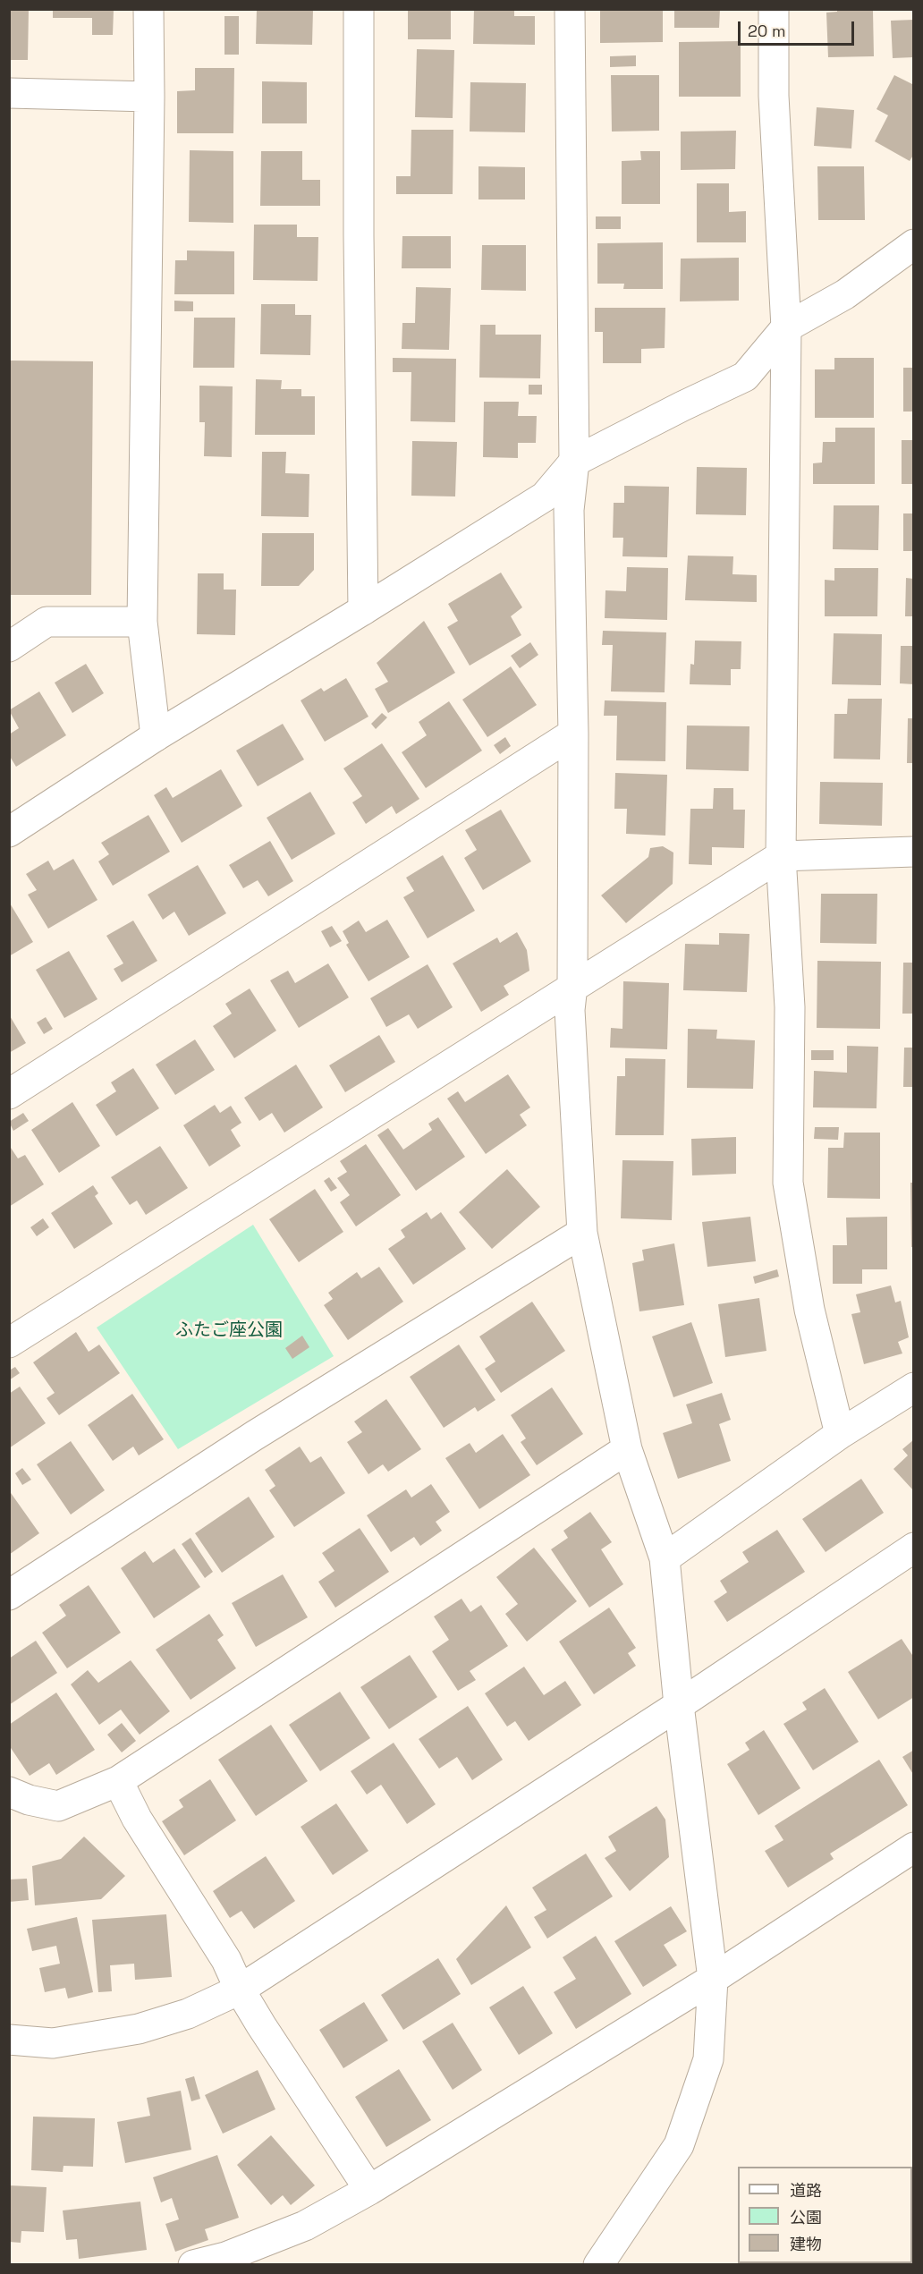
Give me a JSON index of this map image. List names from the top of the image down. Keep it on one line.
{"parks":["ふたご座公園"],"legend":["道路","公園","建物"],"scale_bar":"20 m"}
